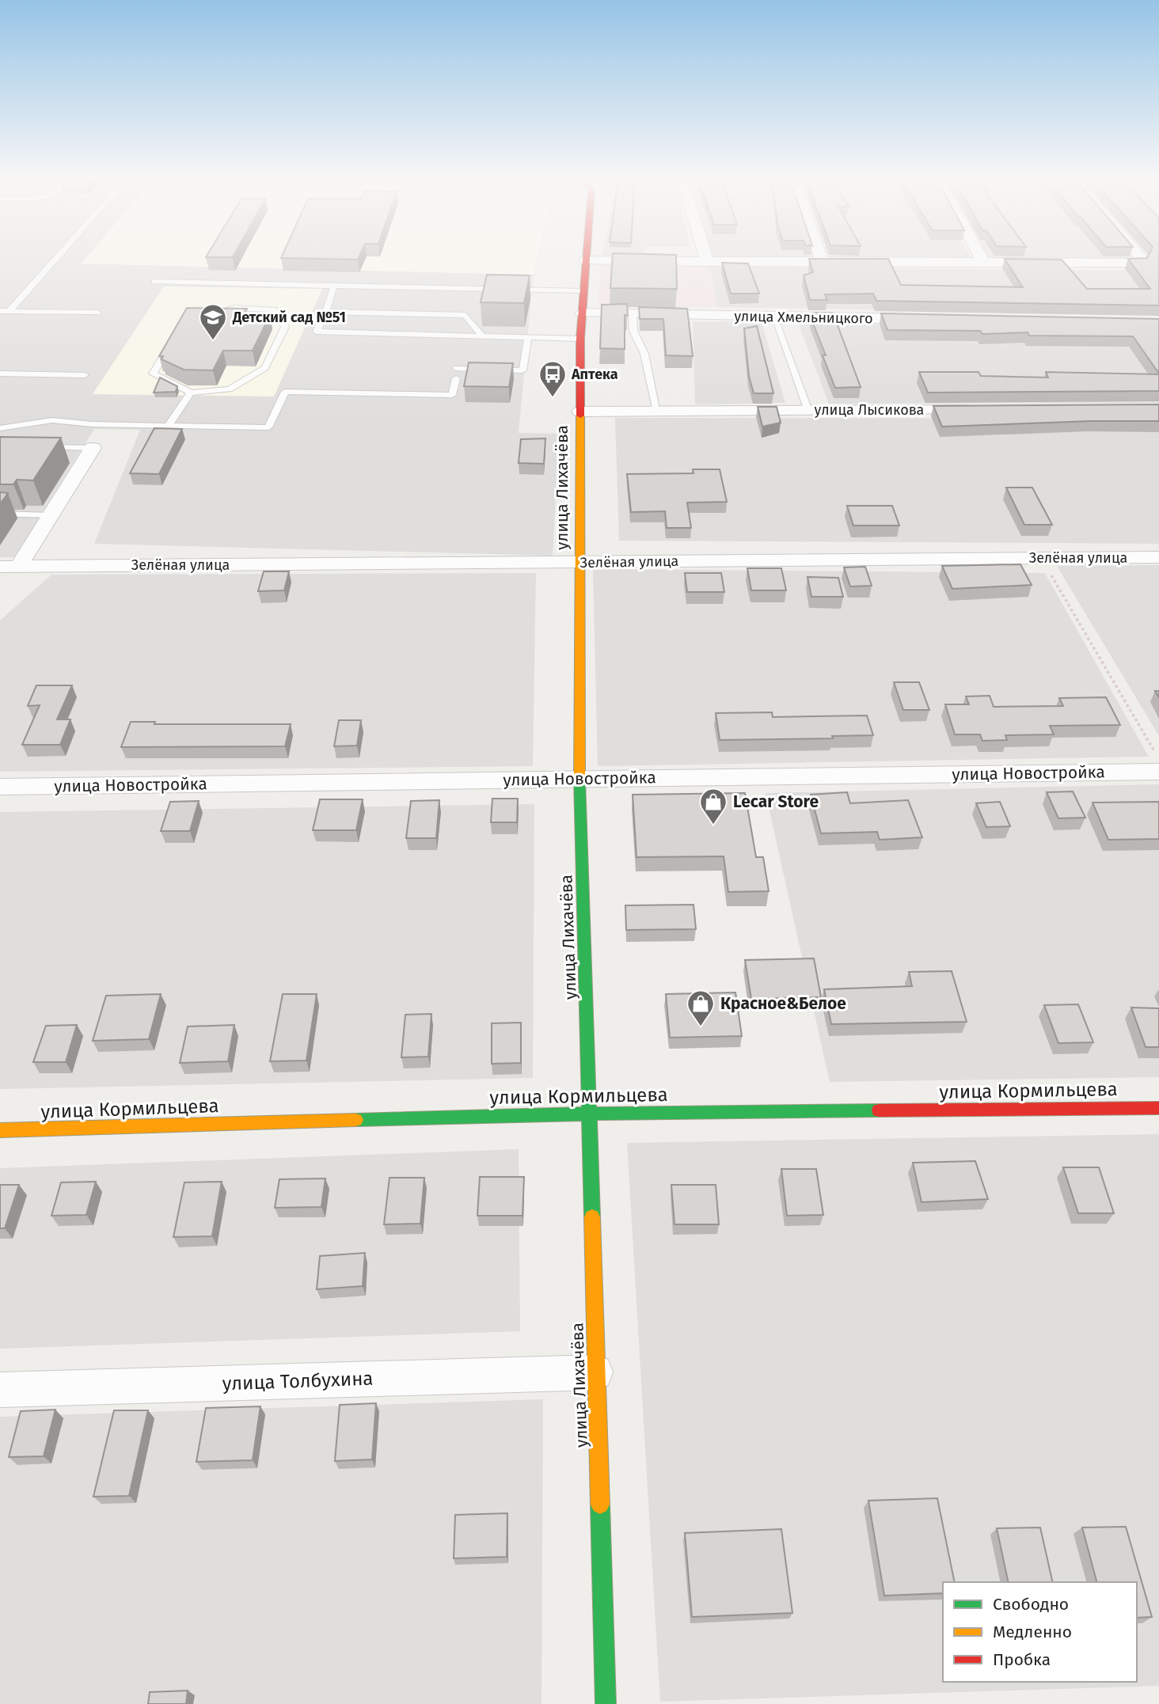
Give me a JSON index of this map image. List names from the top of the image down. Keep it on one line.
{"streets":{"main road":["улица Лихачёва","улица Кормильцева"],"street":["улица Хмельницкого","улица Лысикова","Зелёная улица","улица Новостройка","улица Толбухина"]},"crossings":[["улица Хмельницкого","улица Лихачёва"],["улица Лысикова","улица Лихачёва"],["улица Лихачёва","Зелёная улица"],["улица Лихачёва","улица Новостройка"],["улица Лихачёва","улица Кормильцева"],["улица Лихачёва","улица Толбухина"]],"places":{"school or university":["Детский сад №51"],"bus stop":["Аптека"],"shop":["Lecar Store","Красное&Белое"]},"legend":["Свободно","Медленно","Пробка"]}
